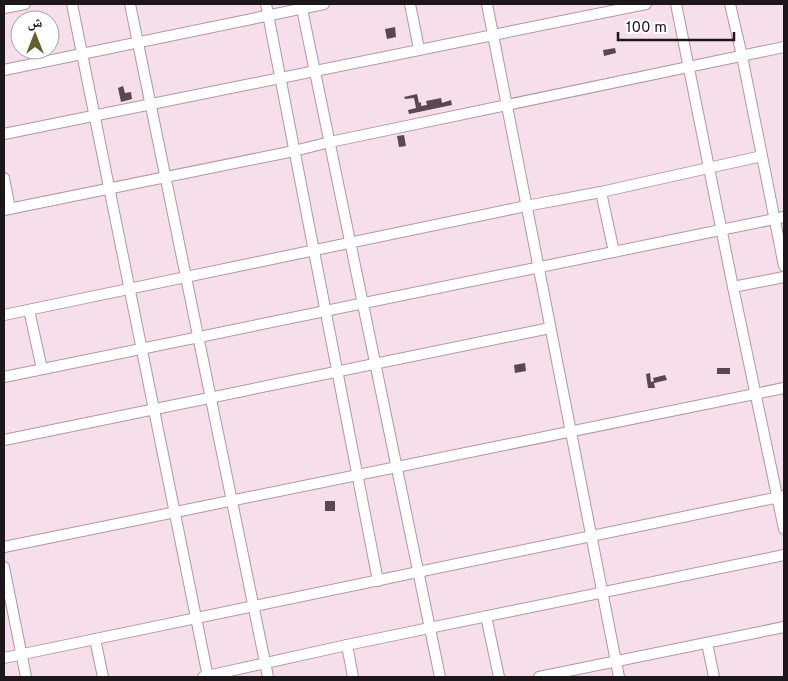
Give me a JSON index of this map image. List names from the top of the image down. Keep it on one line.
{"scale_bar":"100 m","north":"top"}
